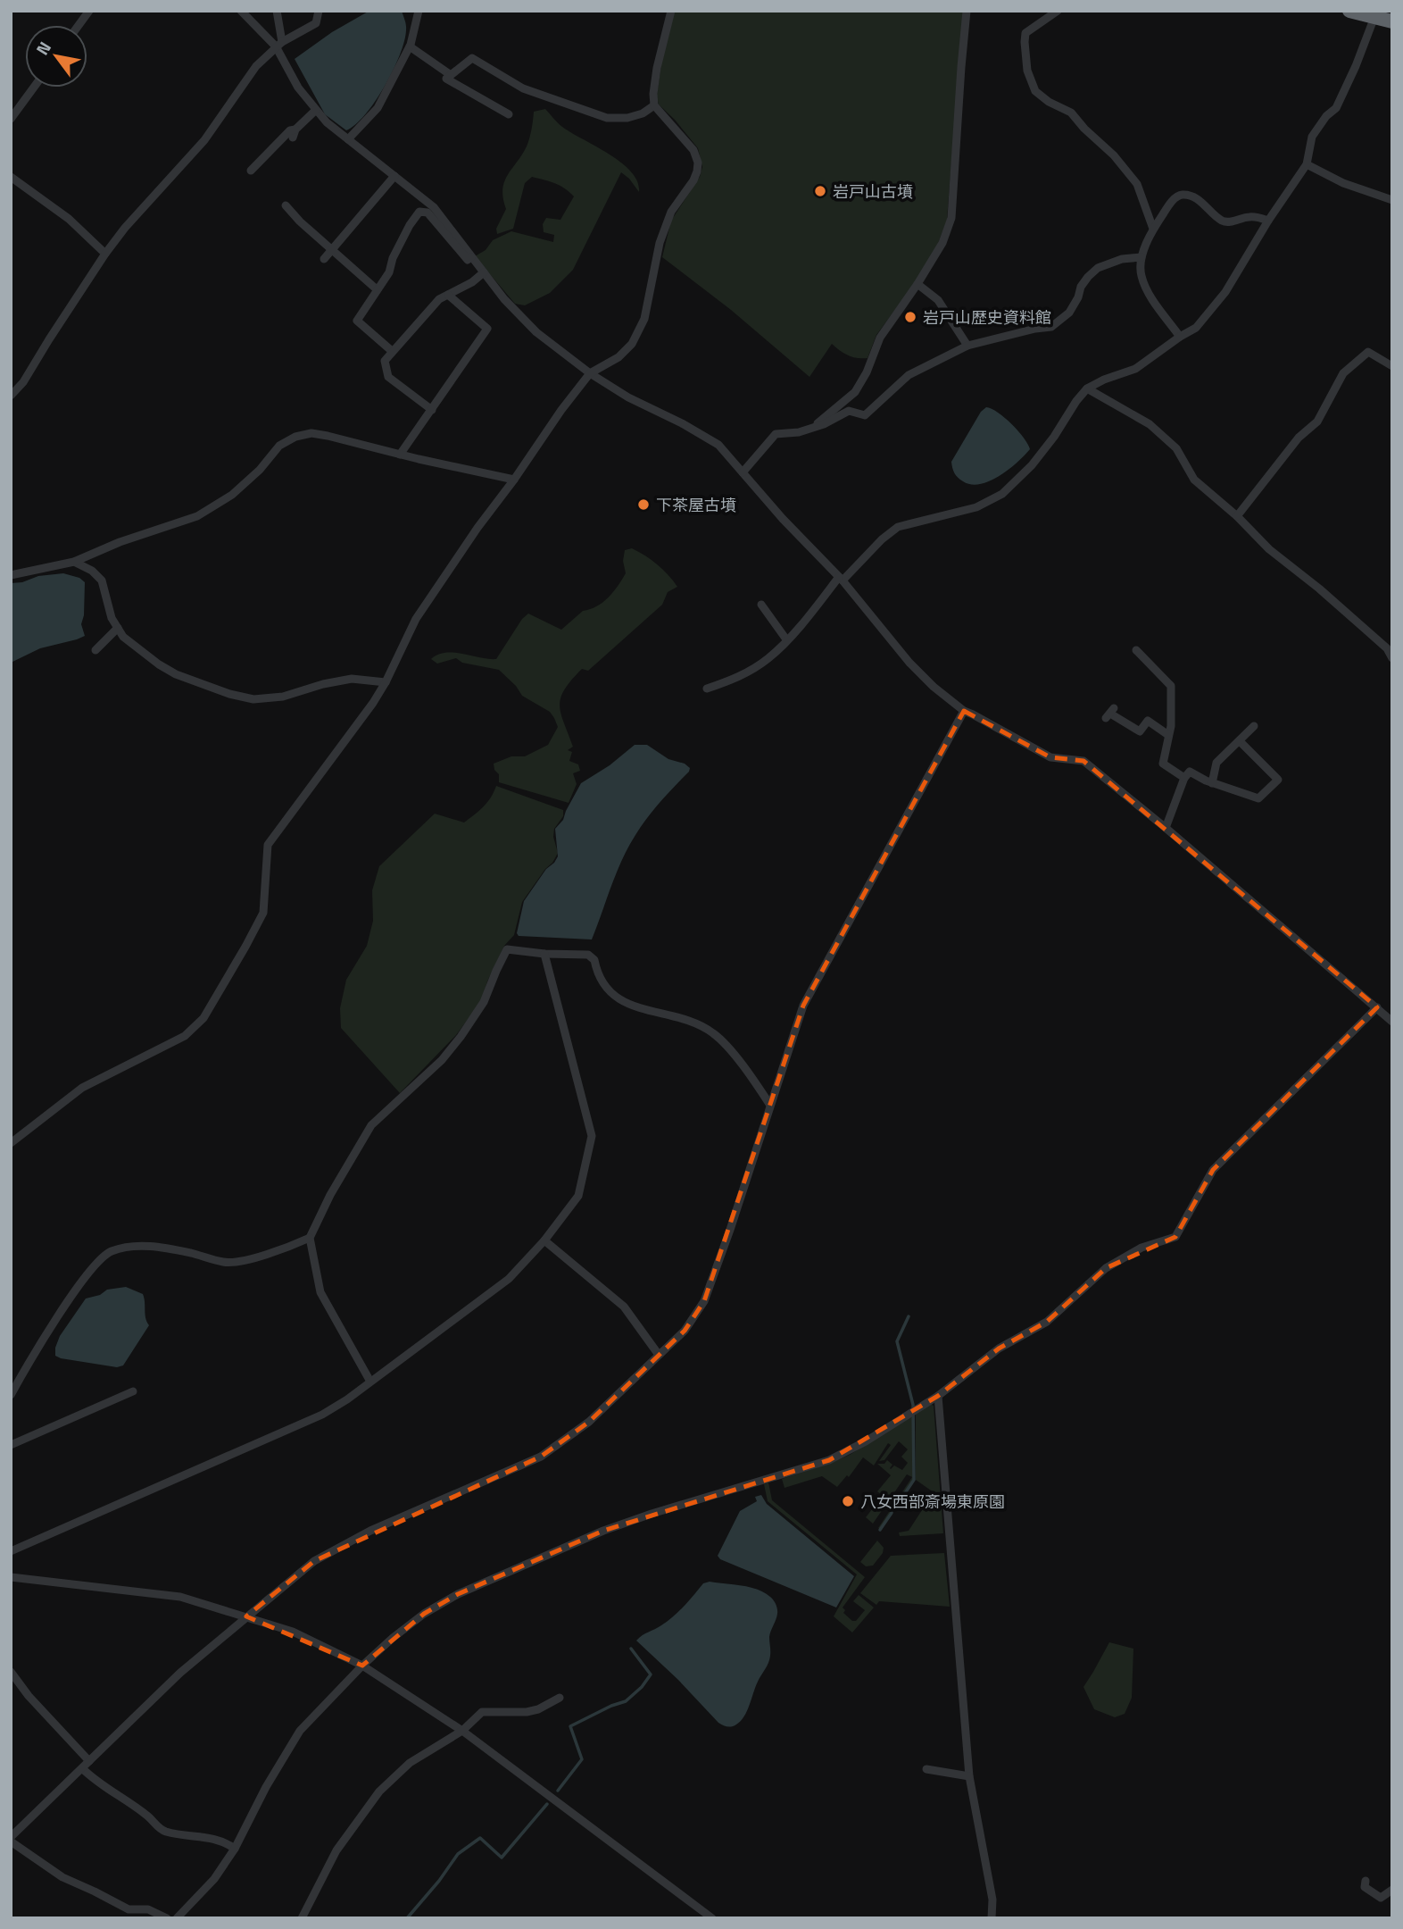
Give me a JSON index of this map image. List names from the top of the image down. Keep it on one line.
{"places":["岩戸山古墳","岩戸山歴史資料館","下茶屋古墳","八女西部斎場東原園"],"north":"top left"}
